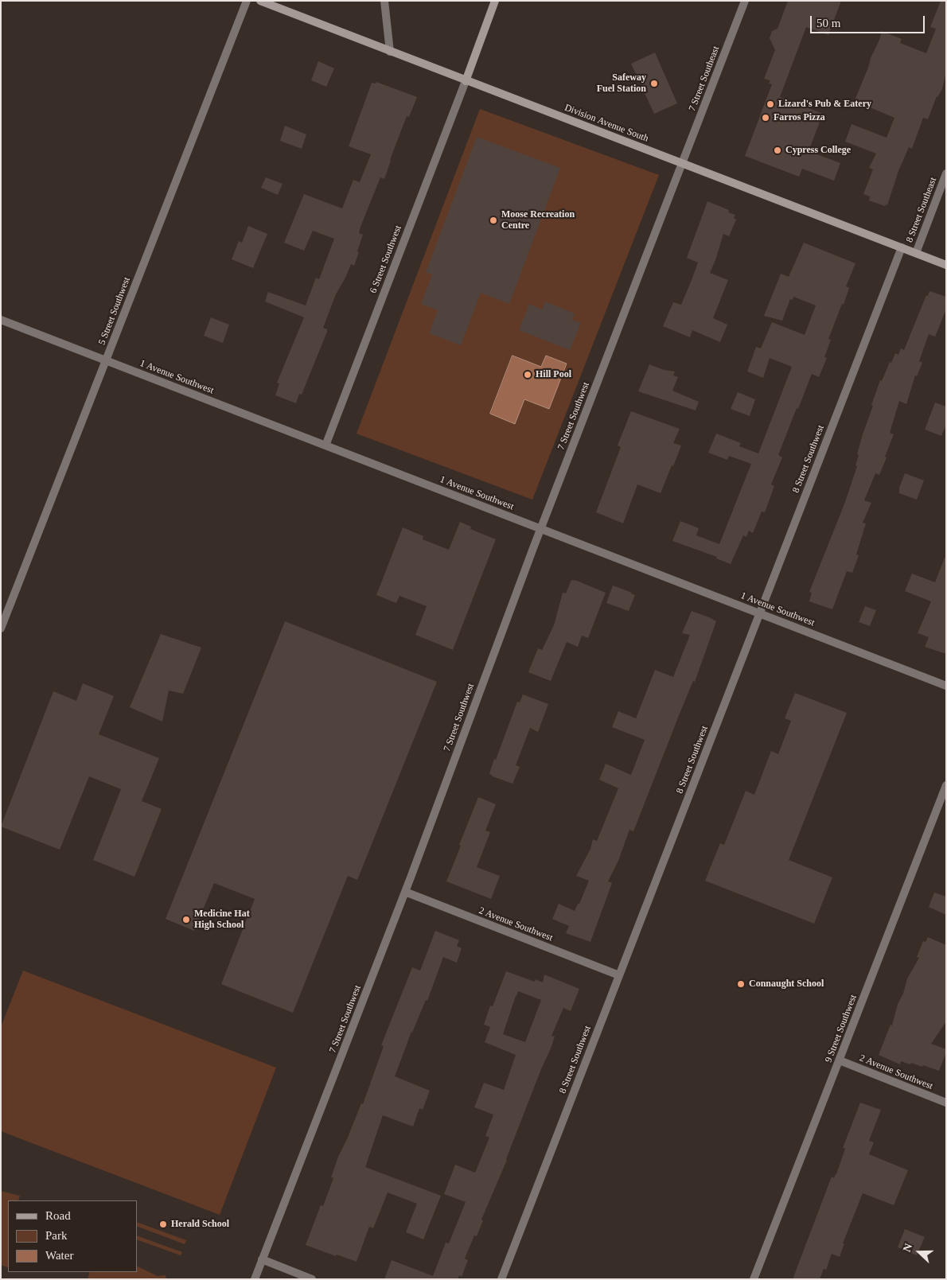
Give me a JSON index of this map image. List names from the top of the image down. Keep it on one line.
{"streets":{"street":["7 Street Southeast","Division Avenue South","8 Street Southeast","6 Street Southwest","5 Street Southwest","1 Avenue Southwest","7 Street Southwest","8 Street Southwest","2 Avenue Southwest","9 Street Southwest"]},"crossings":[["7 Street Southeast","Division Avenue South"],["7 Street Southeast","7 Street Southwest"],["Division Avenue South","8 Street Southeast"],["Division Avenue South","6 Street Southwest"],["Division Avenue South","7 Street Southwest"],["Division Avenue South","8 Street Southwest"],["6 Street Southwest","1 Avenue Southwest"],["5 Street Southwest","1 Avenue Southwest"],["1 Avenue Southwest","7 Street Southwest"],["1 Avenue Southwest","8 Street Southwest"],["7 Street Southwest","2 Avenue Southwest"],["8 Street Southwest","2 Avenue Southwest"],["2 Avenue Southwest","9 Street Southwest"]],"places":["Safeway Fuel Station","Lizard's Pub & Eatery","Farros Pizza","Cypress College","Moose Recreation Centre","Hill Pool","Medicine Hat High School","Connaught School","Herald School"],"legend":["Road","Park","Water"],"scale_bar":"50 m","north":"left"}
